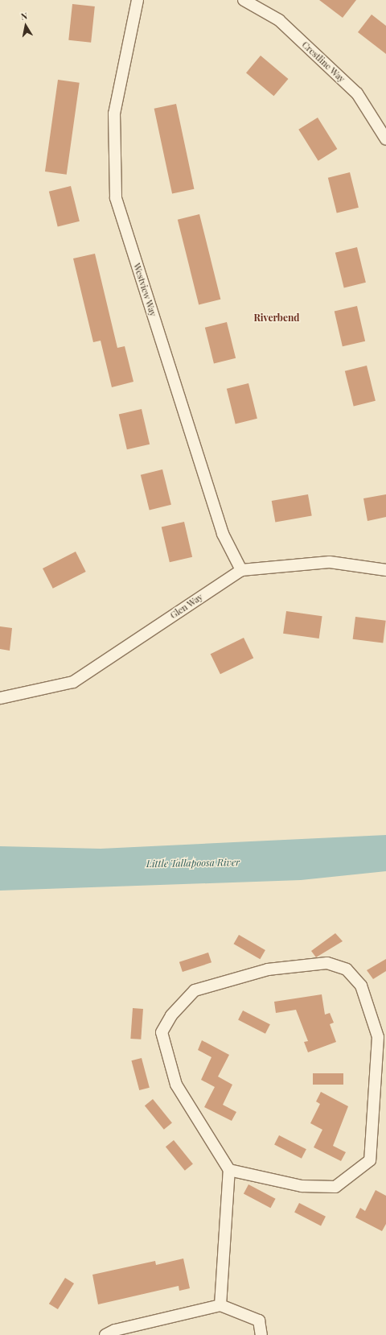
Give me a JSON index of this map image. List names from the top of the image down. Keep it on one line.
{"streets":{"street":["Crestline Way","Westview Way","Glen Way"]},"crossings":[["Westview Way","Glen Way"]],"districts":["Riverbend"],"water":["Little Tallapoosa River"],"north":"top"}
